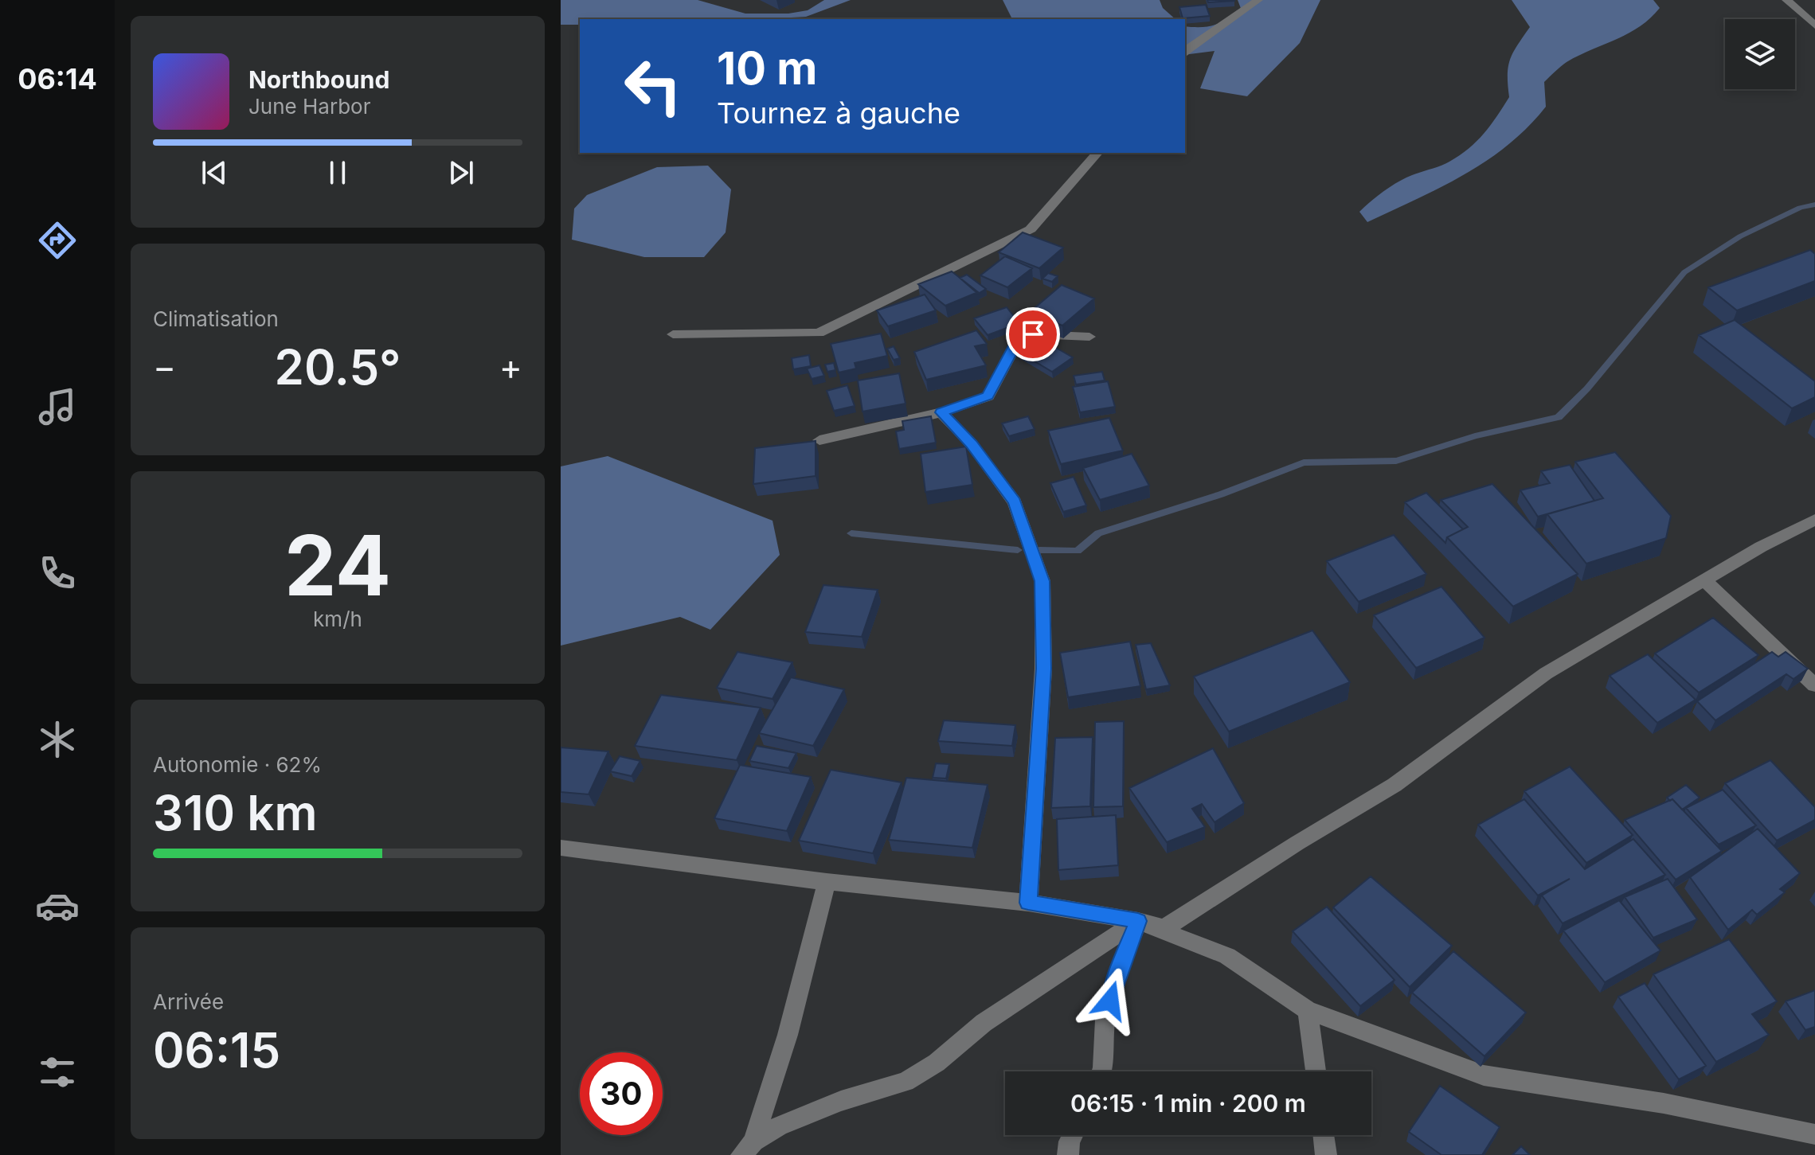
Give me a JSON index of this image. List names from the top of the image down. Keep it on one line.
{"page":{"tabs":"06:14","turn":["10 m","Tournez à gauche"],"song":["Northbound","June Harbor"],"tile":["Climatisation",["24","km/h"],["Autonomie · 62%","310 km"],["Arrivée","06:15"]],"heat":["−","20.5°","+"],"limit":"30","trip":"06:15 · 1 min · 200 m"}}
